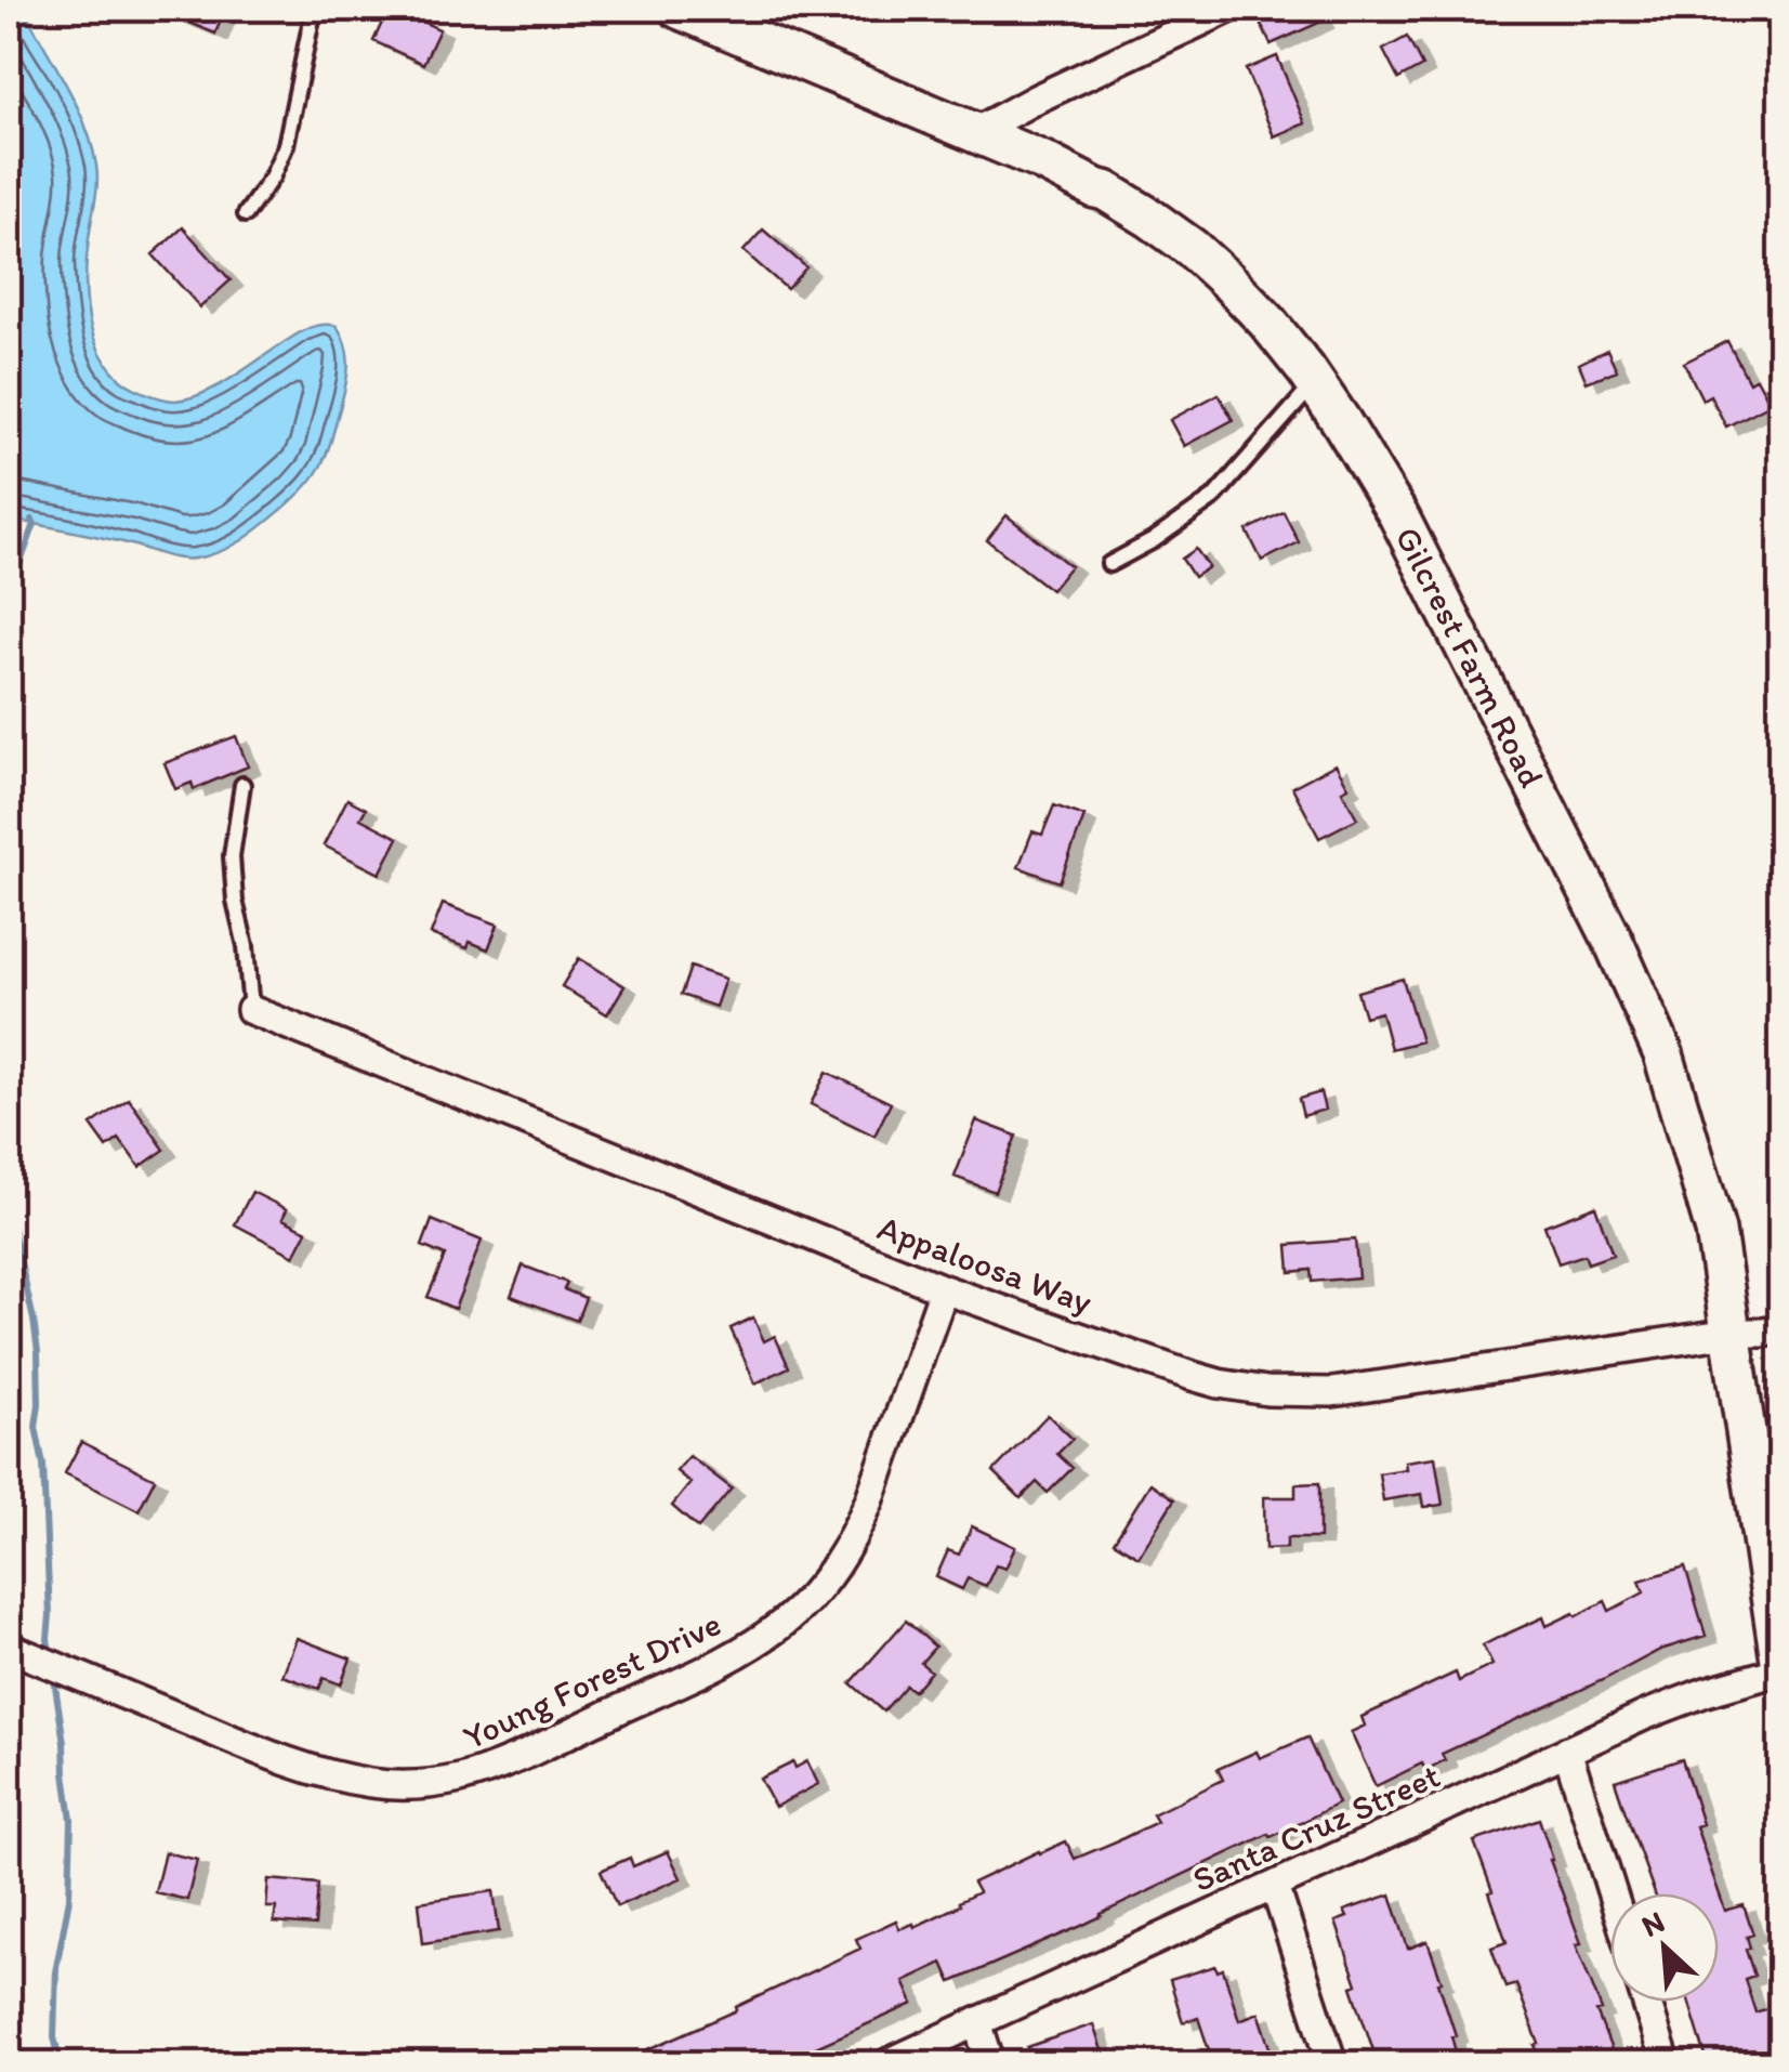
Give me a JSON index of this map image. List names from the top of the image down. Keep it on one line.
{"streets":{"main road":["Gilcrest Farm Road"],"street":["Appaloosa Way","Young Forest Drive","Santa Cruz Street"]},"crossings":[["Gilcrest Farm Road","Appaloosa Way"],["Gilcrest Farm Road","Santa Cruz Street"],["Appaloosa Way","Young Forest Drive"]],"north":"top left"}
